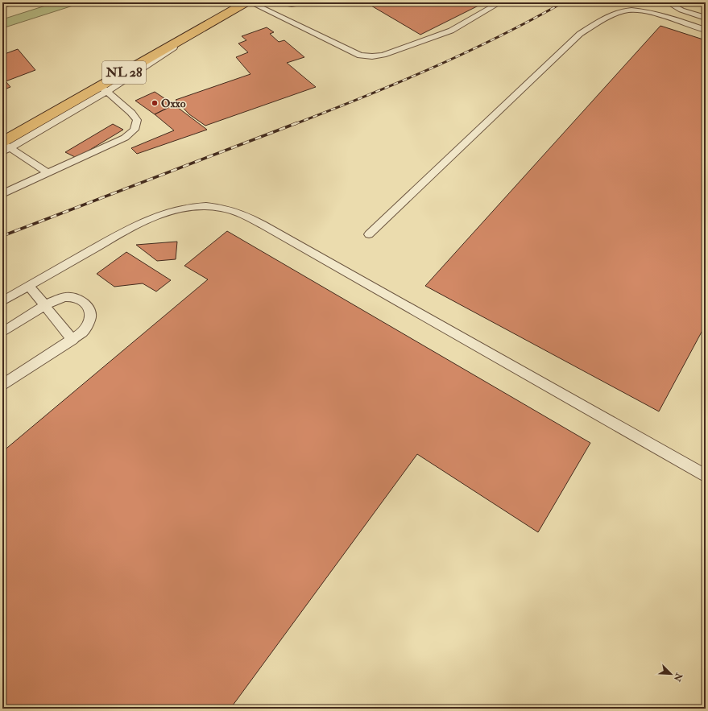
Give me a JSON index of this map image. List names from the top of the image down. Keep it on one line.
{"streets":{"main road":["NL 28"]},"places":["Oxxo"],"north":"bottom right"}
